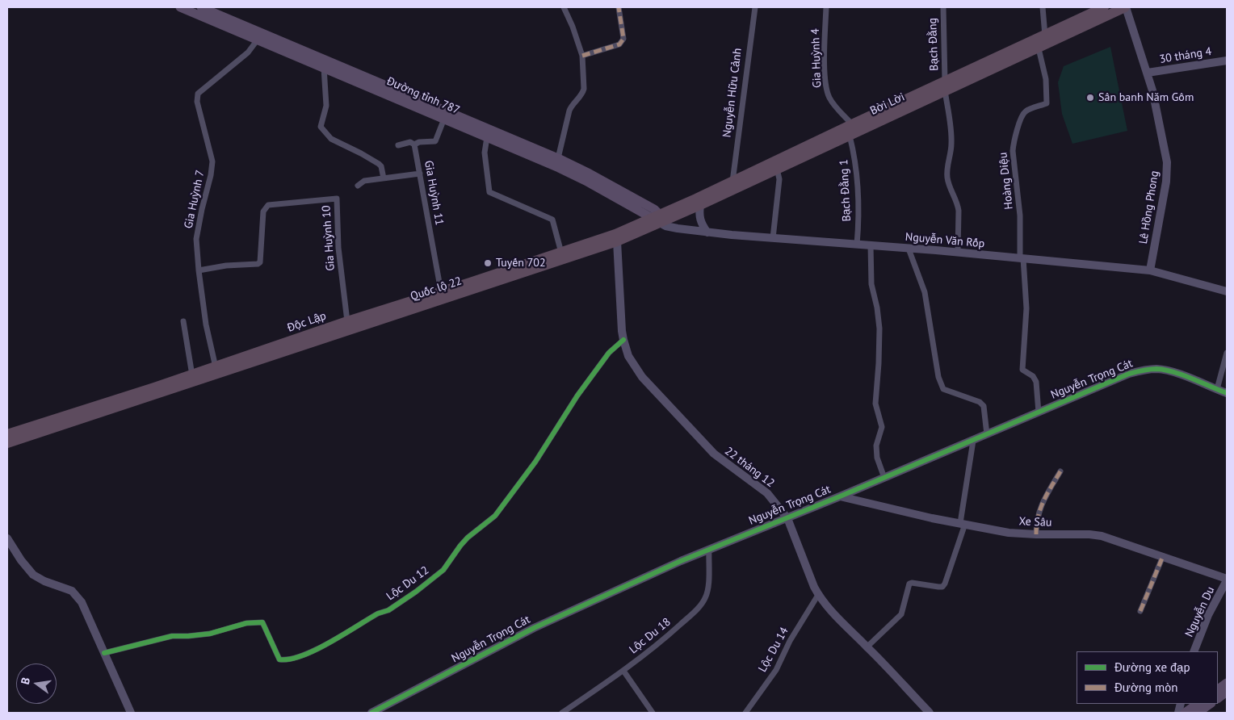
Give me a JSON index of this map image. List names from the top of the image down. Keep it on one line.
{"streets":{"highway":["Bời Lời","Quốc lộ 22","Độc Lập"],"main road":["Đường tỉnh 787"],"street":["Bạch Đằng","30 tháng 4","Gia Huỳnh 4","Nguyễn Hữu Cảnh","Hoàng Diệu","Bạch Đằng 1","Gia Huỳnh 11","Gia Huỳnh 7","Lê Hồng Phong","Gia Huỳnh 10","Nguyễn Văn Rốp","Nguyễn Trọng Cát","22 tháng 12","Xe Sâu","Lộc Du 12","Nguyễn Du","Lộc Du 18","Lộc Du 14"]},"crossings":[["Bạch Đằng","Bời Lời"],["Bạch Đằng","Nguyễn Văn Rốp"],["30 tháng 4","Lê Hồng Phong"],["Gia Huỳnh 4","Bời Lời"],["Nguyễn Hữu Cảnh","Bời Lời"],["Đường tỉnh 787","Bời Lời"],["Đường tỉnh 787","Gia Huỳnh 7"],["Đường tỉnh 787","Nguyễn Văn Rốp"],["Đường tỉnh 787","Quốc lộ 22"],["Bời Lời","Hoàng Diệu"],["Bời Lời","Bạch Đằng 1"],["Bời Lời","Lê Hồng Phong"],["Bời Lời","Nguyễn Văn Rốp"],["Bời Lời","Quốc lộ 22"],["Hoàng Diệu","Nguyễn Văn Rốp"],["Hoàng Diệu","Nguyễn Trọng Cát"],["Bạch Đằng 1","Nguyễn Văn Rốp"],["Gia Huỳnh 11","Độc Lập"],["Gia Huỳnh 7","Gia Huỳnh 10"],["Gia Huỳnh 7","Quốc lộ 22"],["Gia Huỳnh 7","Độc Lập"],["Lê Hồng Phong","Nguyễn Văn Rốp"],["Gia Huỳnh 10","Độc Lập"],["Nguyễn Văn Rốp","Quốc lộ 22"],["Quốc lộ 22","Độc Lập"],["Quốc lộ 22","22 tháng 12"],["Độc Lập","22 tháng 12"],["Nguyễn Trọng Cát","22 tháng 12"],["Nguyễn Trọng Cát","Xe Sâu"],["Nguyễn Trọng Cát","Lộc Du 18"],["22 tháng 12","Lộc Du 12"],["22 tháng 12","Lộc Du 14"],["Xe Sâu","Nguyễn Du"]],"places":["Sân banh Năm Gôm","Tuyến 702"],"legend":["Đường xe đạp","Đường mòn"],"north":"left"}
